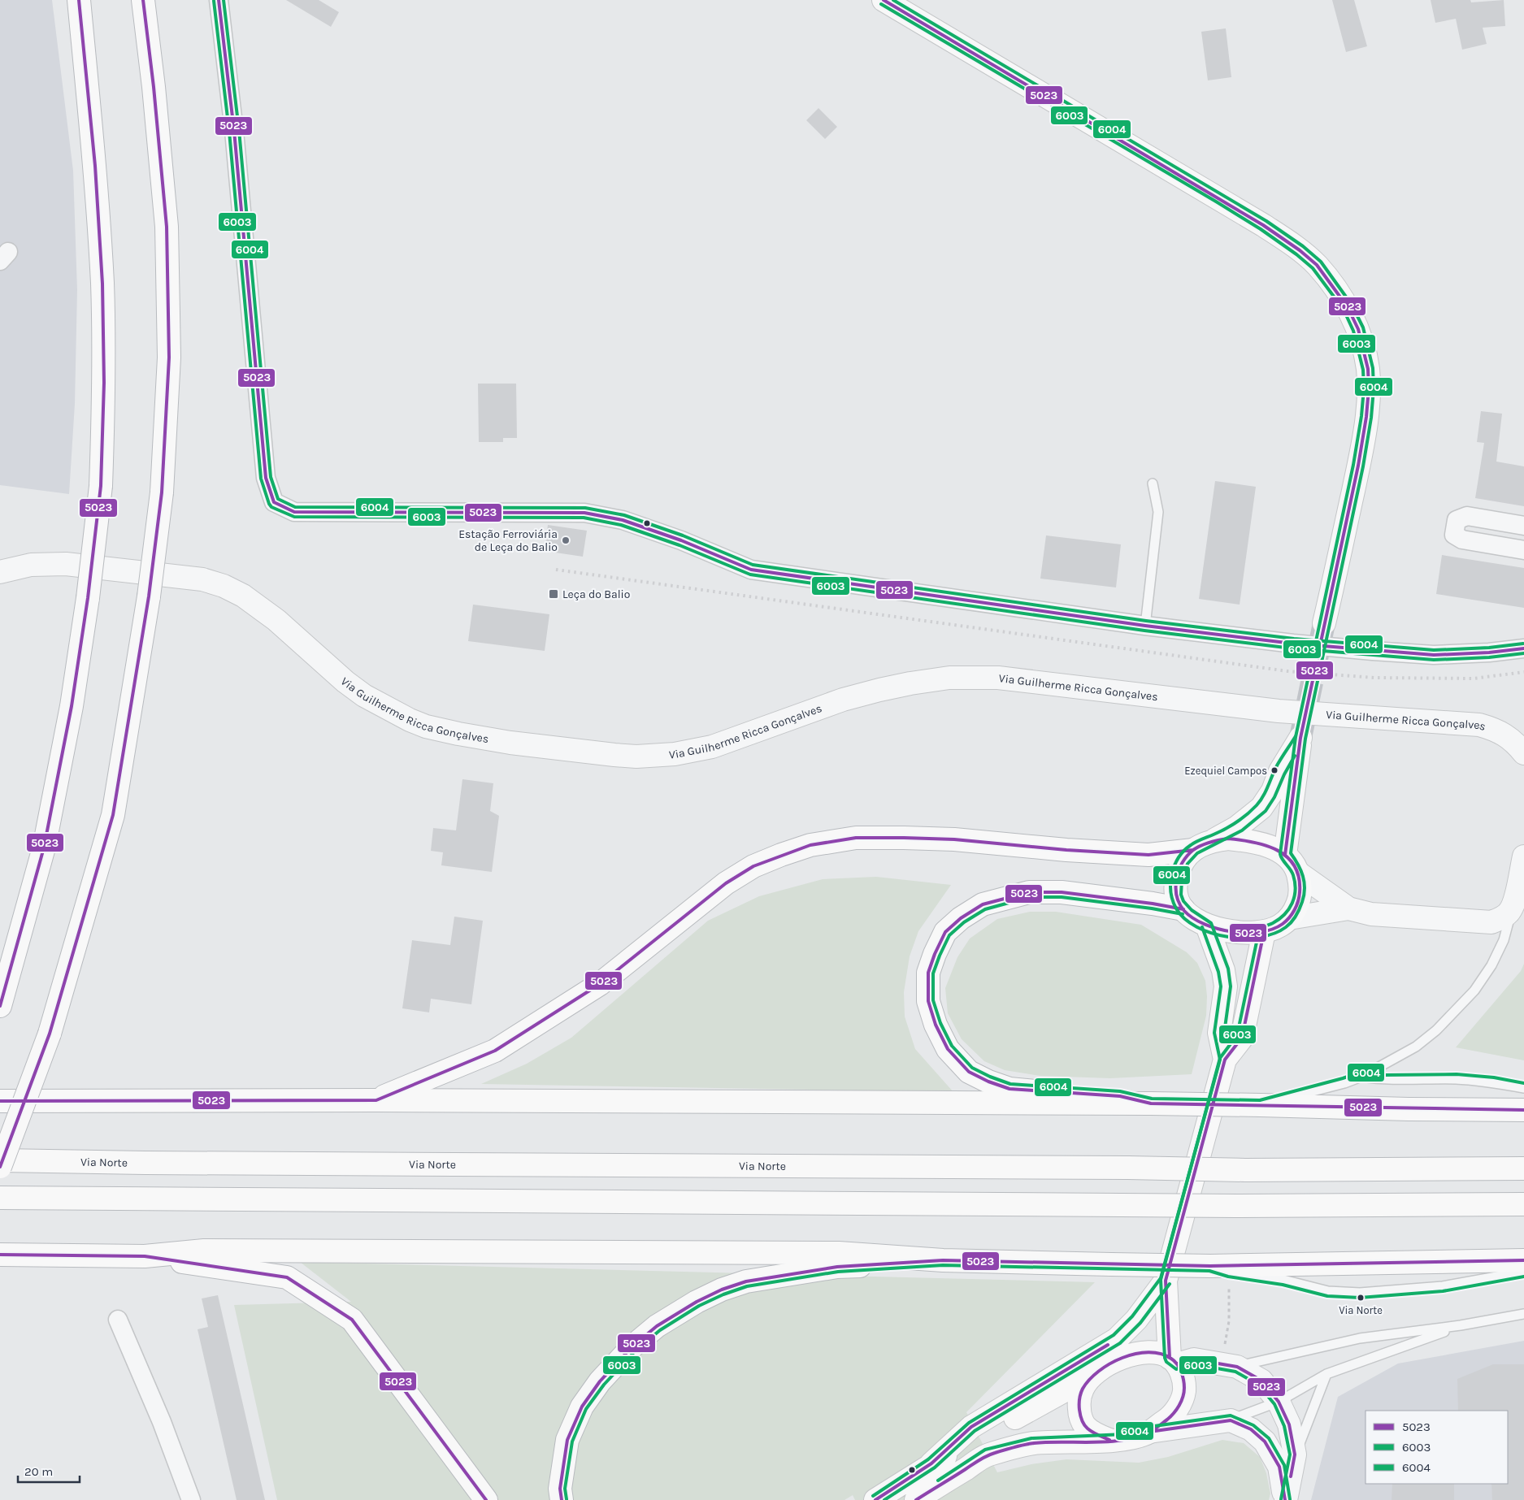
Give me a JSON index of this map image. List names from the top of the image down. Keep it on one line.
{"streets":{"main road":["Via Norte"],"street":["Via Guilherme Ricca Gonçalves"]},"places":{"other":["Estação Ferroviária de Leça do Balio","Ezequiel Campos","Via Norte"],"transit":["Leça do Balio"]},"lines":["transit line 5023","transit line 6004","transit line 6003"],"legend":["5023","6003","6004"],"scale_bar":"20 m"}
